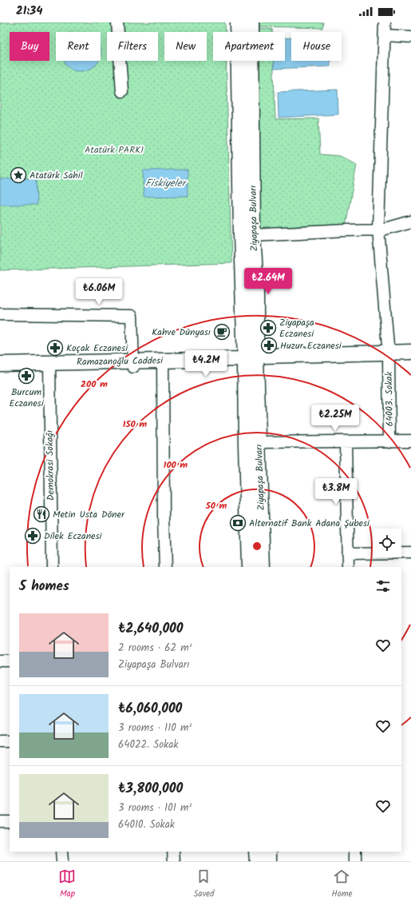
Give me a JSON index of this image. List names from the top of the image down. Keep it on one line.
{"streets":{"main road":["Ziyapaşa Bulvarı","Ramazanoğlu Caddesi"],"street":["64003. Sokak","Demokrasi Sokağı"]},"crossings":[["Ziyapaşa Bulvarı","Ramazanoğlu Caddesi"],["Ramazanoğlu Caddesi","64003. Sokak"],["Ramazanoğlu Caddesi","Demokrasi Sokağı"]],"water":["Fiskiyeler"],"parks":["Atatürk PARKI"],"places":{"place":["Atatürk Sahil"],"pharmacy":["Ziyapaşa Eczanesi","Huzur Eczanesi","Koçak Eczanesi","Burcum Eczanesi","Dilek Eczanesi"],"cafe":["Kahve Dünyası"],"restaurant":["Metin Usta Döner"],"bank":["Alternatif Bank Adana Şubesi"]},"page":{"status":"21:34","chip":["Buy","Rent","Filters","New","Apartment","House"],"price":["₺2.64M","₺6.06M","₺4.2M","₺2.25M","₺3.8M"],"heading":"5 homes","list":[{"name":"₺2,640,000","note":"2 rooms · 62 m² · Ziyapaşa Bulvarı"},{"name":"₺6,060,000","note":"3 rooms · 110 m² · 64022. Sokak"},{"name":"₺3,800,000","note":"3 rooms · 101 m² · 64010. Sokak"}],"tabs":["Map","Saved","Home"]},"rings":["200 m","150 m","100 m","50 m"]}
